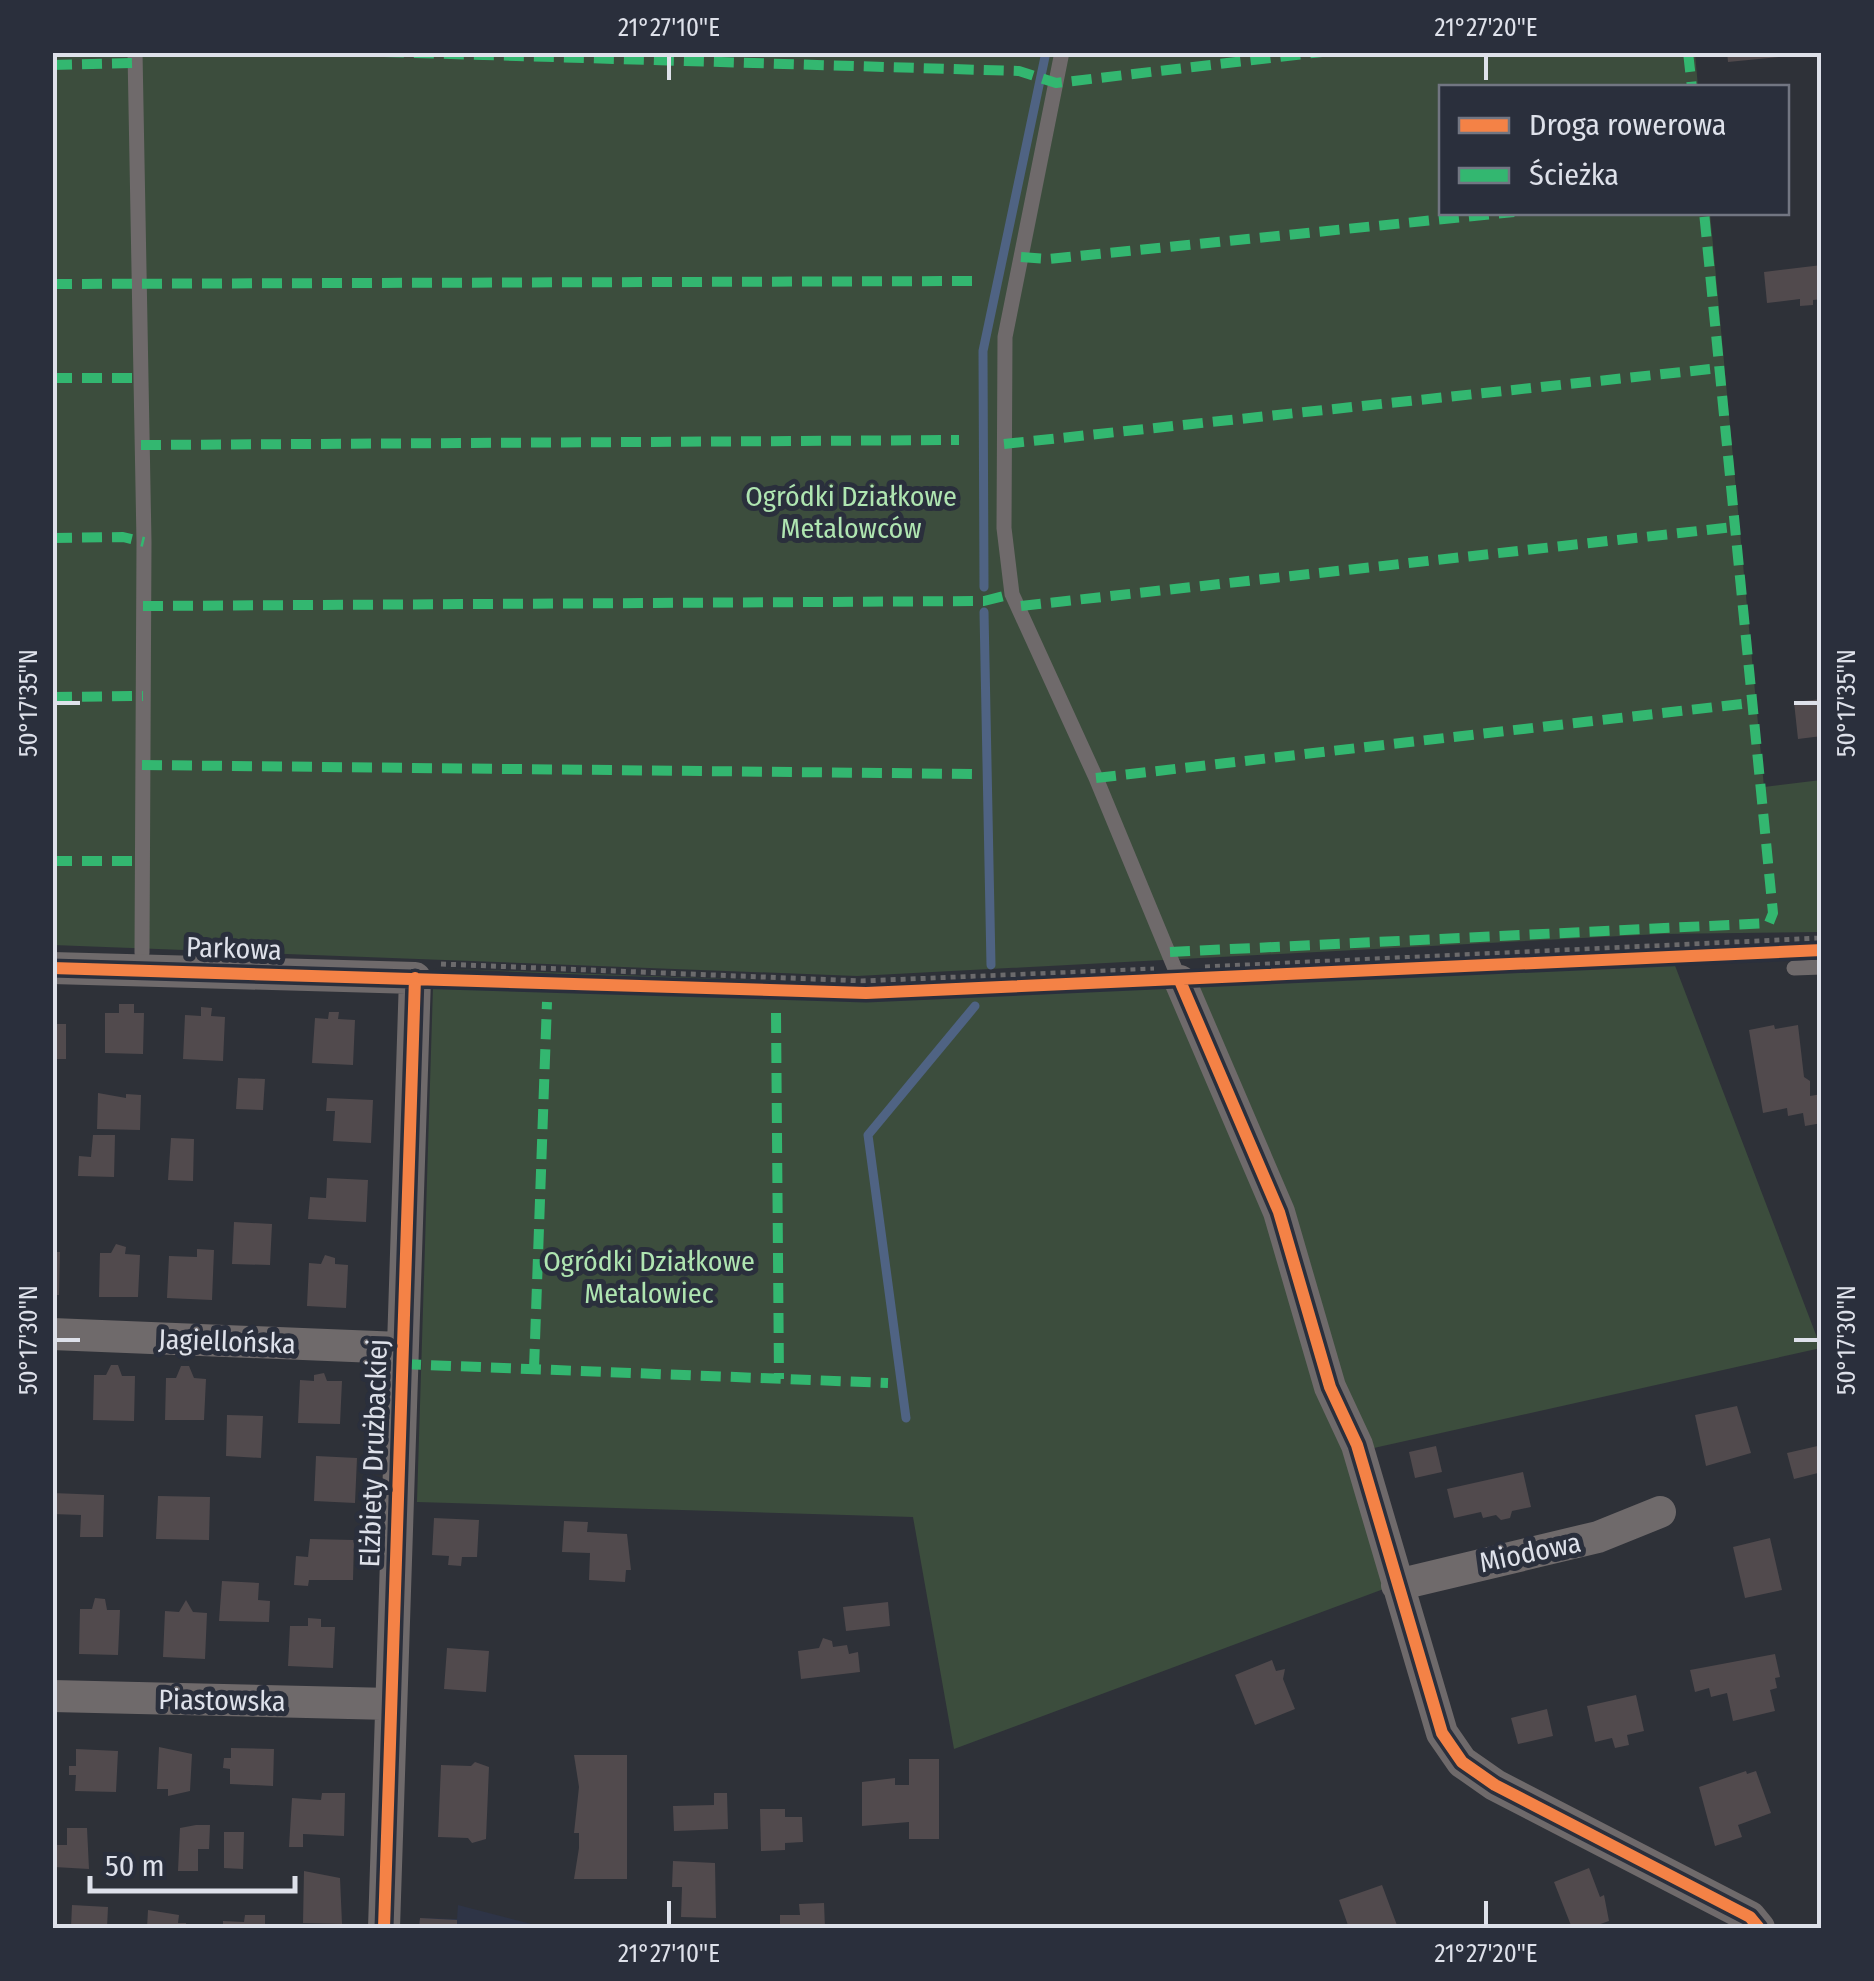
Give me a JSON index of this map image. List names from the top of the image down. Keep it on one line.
{"streets":{"street":["Parkowa","Jagiellońska","Elżbiety Drużbackiej","Miodowa","Piastowska"]},"crossings":[["Parkowa","Elżbiety Drużbackiej"],["Jagiellońska","Elżbiety Drużbackiej"],["Elżbiety Drużbackiej","Piastowska"]],"parks":["Ogródki Działkowe Metalowców","Ogródki Działkowe Metalowiec"],"legend":["Droga rowerowa","Ścieżka"],"scale_bar":"50 m","coordinates":["21°27'10\"E","21°27'20\"E","50°17'35\"N","50°17'30\"N"]}
